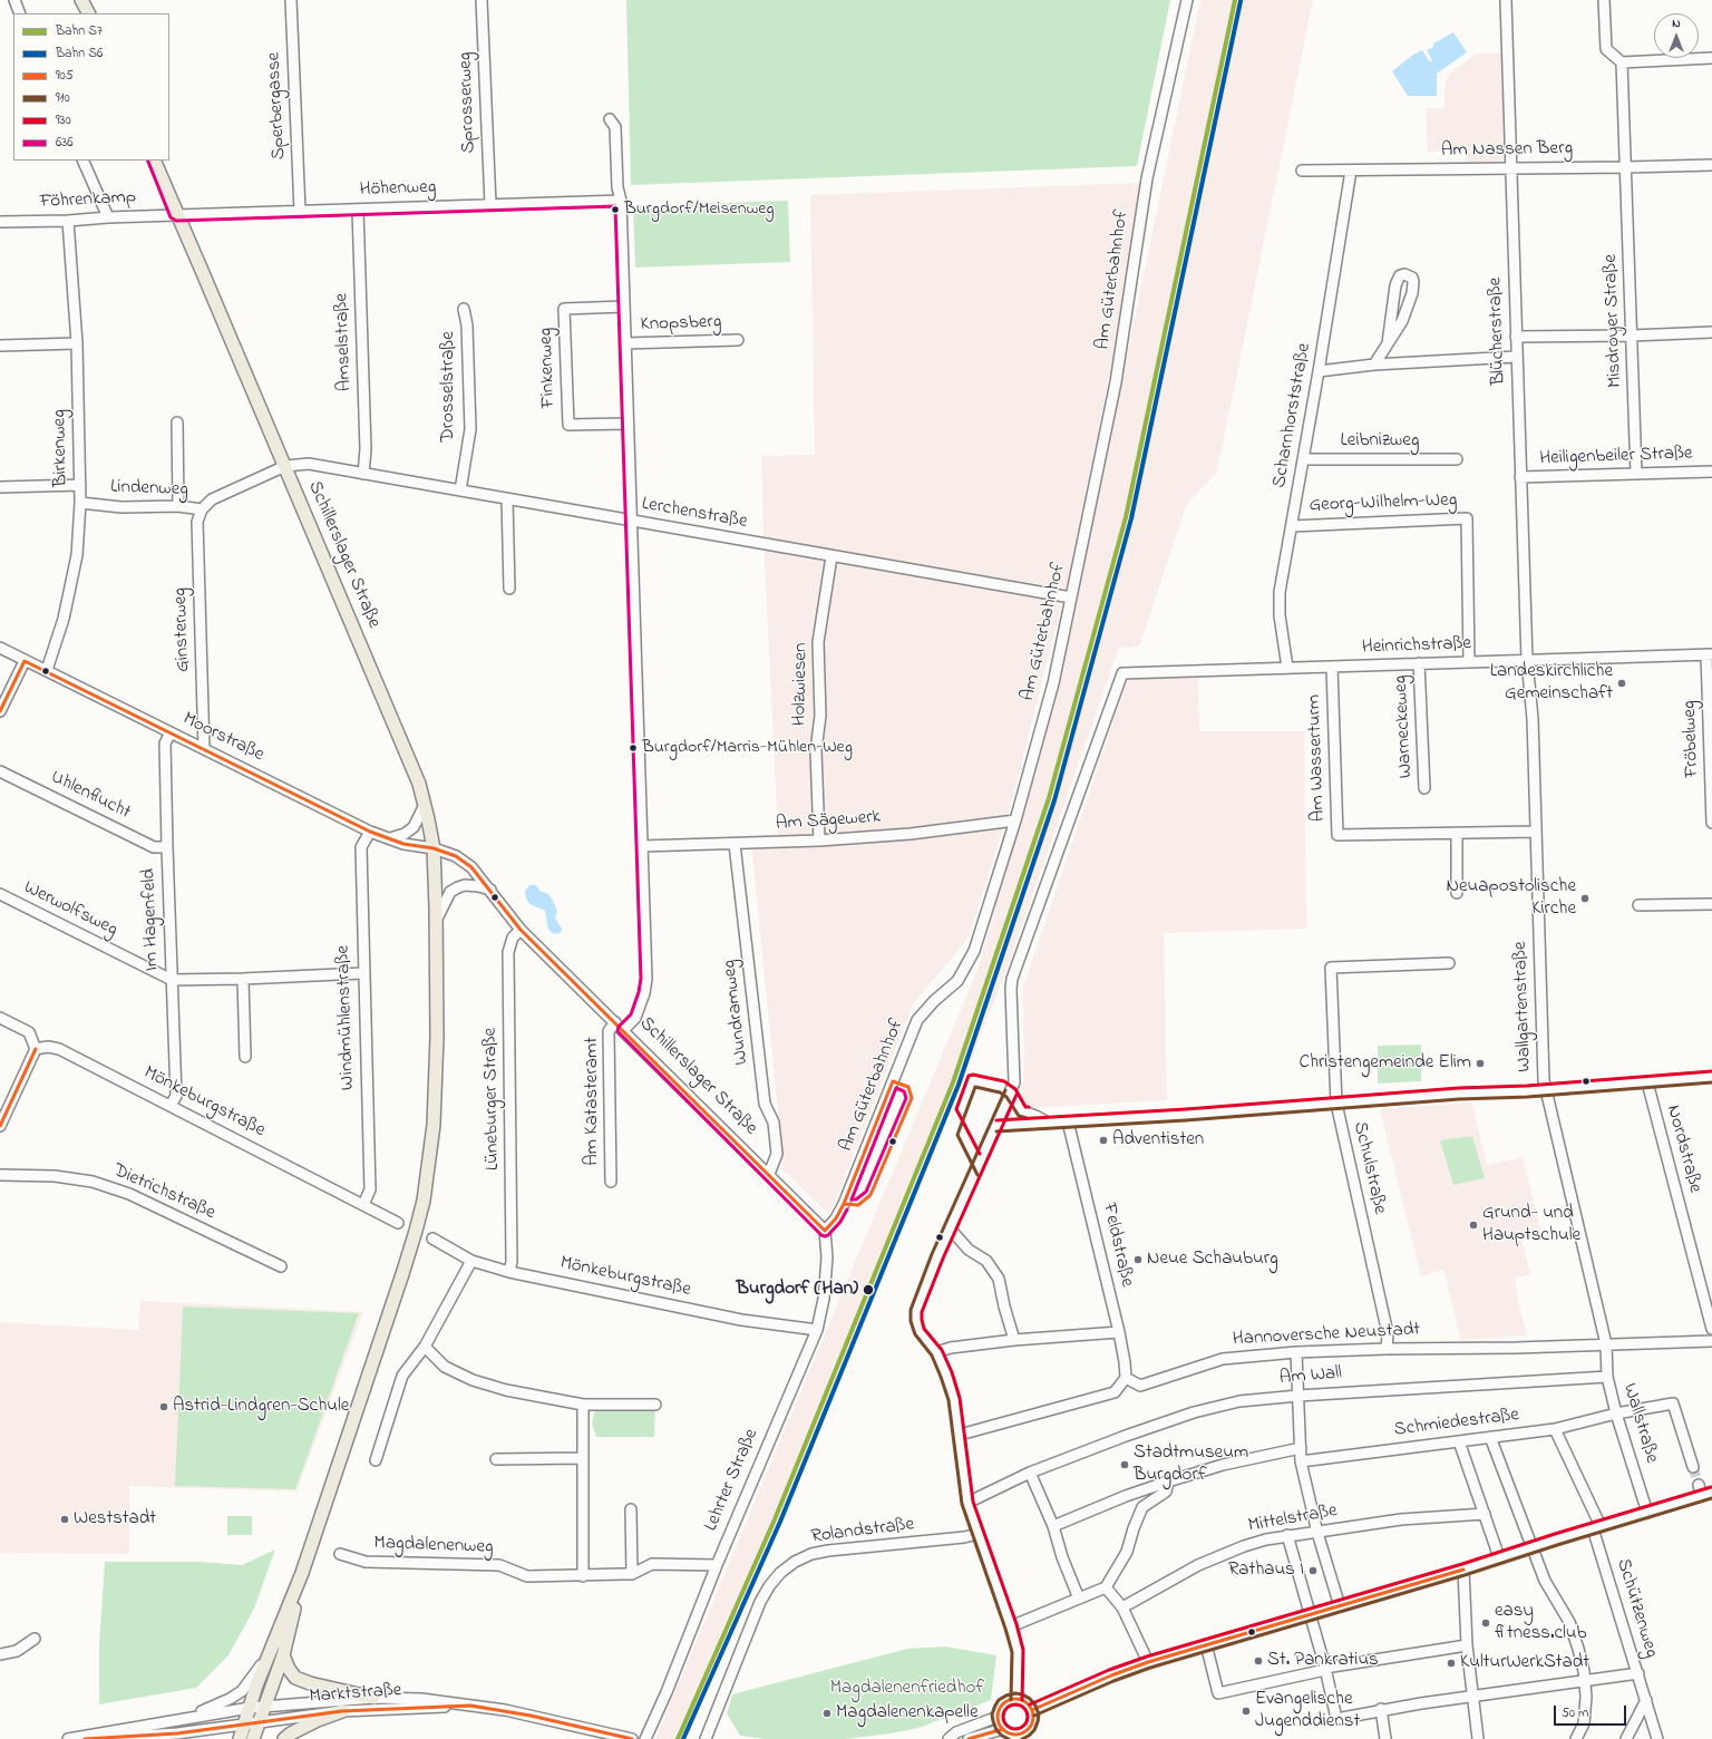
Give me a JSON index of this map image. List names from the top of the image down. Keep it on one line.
{"streets":{"main road":["Schillerslager Straße"],"street":["Sprosserweg","Sperbergasse","Am Nassen Berg","Höhenweg","Föhrenkamp","Am Güterbahnhof","Misdroyer Straße","Knopsberg","Blücherstraße","Amselstraße","Finkenweg","Drosselstraße","Scharnhorststraße","Leibnizweg","Birkenweg","Heiligenbeiler Straße","Lindenweg","Georg-Wilhelm-Weg","Lerchenstraße","Ginsterweg","Heinrichstraße","Holzwiesen","Warneckeweg","Moorstraße","Fröbelweg","Am Wasserturm","Uhlenflucht","Am Sägewerk","Werwolfsweg","Im Hagenfeld","Wallgartenstraße","Wundramweg","Windmühlenstraße","Lüneburger Straße","Am Katasteramt","Mönkeburgstraße","Nordstraße","Schulstraße","Dietrichstraße","Feldstraße","Hannoversche Neustadt","Am Wall","Schmiedestraße","Wallstraße","Lehrter Straße","Mittelstraße","Rolandstraße","Magdalenenweg","Schützenweg","Marktstraße"]},"crossings":[["Sprosserweg","Höhenweg"],["Sperbergasse","Höhenweg"],["Am Nassen Berg","Misdroyer Straße"],["Am Nassen Berg","Blücherstraße"],["Am Nassen Berg","Scharnhorststraße"],["Höhenweg","Föhrenkamp"],["Höhenweg","Amselstraße"],["Höhenweg","Schillerslager Straße"],["Föhrenkamp","Birkenweg"],["Föhrenkamp","Schillerslager Straße"],["Am Güterbahnhof","Lerchenstraße"],["Am Güterbahnhof","Schillerslager Straße"],["Am Güterbahnhof","Am Sägewerk"],["Am Güterbahnhof","Lehrter Straße"],["Misdroyer Straße","Heiligenbeiler Straße"],["Blücherstraße","Heiligenbeiler Straße"],["Blücherstraße","Heinrichstraße"],["Blücherstraße","Wallgartenstraße"],["Amselstraße","Lerchenstraße"],["Drosselstraße","Lerchenstraße"],["Scharnhorststraße","Leibnizweg"],["Scharnhorststraße","Georg-Wilhelm-Weg"],["Scharnhorststraße","Heinrichstraße"],["Birkenweg","Lindenweg"],["Birkenweg","Moorstraße"],["Lindenweg","Lerchenstraße"],["Lindenweg","Schillerslager Straße"],["Lindenweg","Ginsterweg"],["Georg-Wilhelm-Weg","Heinrichstraße"],["Lerchenstraße","Schillerslager Straße"],["Lerchenstraße","Holzwiesen"],["Schillerslager Straße","Moorstraße"],["Schillerslager Straße","Wundramweg"],["Schillerslager Straße","Lüneburger Straße"],["Schillerslager Straße","Am Katasteramt"],["Schillerslager Straße","Lehrter Straße"],["Ginsterweg","Moorstraße"],["Heinrichstraße","Warneckeweg"],["Heinrichstraße","Fröbelweg"],["Heinrichstraße","Am Wasserturm"],["Heinrichstraße","Wallgartenstraße"],["Holzwiesen","Am Sägewerk"],["Moorstraße","Im Hagenfeld"],["Moorstraße","Windmühlenstraße"],["Am Wasserturm","Wallgartenstraße"],["Uhlenflucht","Im Hagenfeld"],["Am Sägewerk","Wundramweg"],["Werwolfsweg","Im Hagenfeld"],["Im Hagenfeld","Mönkeburgstraße"],["Wallgartenstraße","Hannoversche Neustadt"],["Wallgartenstraße","Wallstraße"],["Windmühlenstraße","Mönkeburgstraße"],["Lüneburger Straße","Mönkeburgstraße"],["Mönkeburgstraße","Lehrter Straße"],["Schulstraße","Hannoversche Neustadt"],["Feldstraße","Hannoversche Neustadt"],["Hannoversche Neustadt","Wallstraße"],["Am Wall","Wallstraße"],["Schmiedestraße","Wallstraße"],["Schmiedestraße","Schützenweg"],["Lehrter Straße","Magdalenenweg"]],"parks":["Magdalenenfriedhof"],"places":["Burgdorf/Meisenweg","Landeskirchliche Gemeinschaft","Burgdorf/Marris-Mühlen-Weg","Neuapostolische Kirche","Christengemeinde Elim","Adventisten","Grund- und Hauptschule","Neue Schauburg","Burgdorf (Han)","Astrid-Lindgren-Schule","Stadtmuseum Burgdorf","Weststadt","Rathaus I","easy fitness.club","St. Pankratius","KulturWerkStadt","Evangelische Jugenddienst","Magdalenenkapelle"],"lines":["rail line S7","rail line S6","transit line 636","transit line 905","transit line 930","transit line 910"],"legend":["Bahn S7","Bahn S6","905","910","930","636"],"scale_bar":"50 m","north":"top"}
